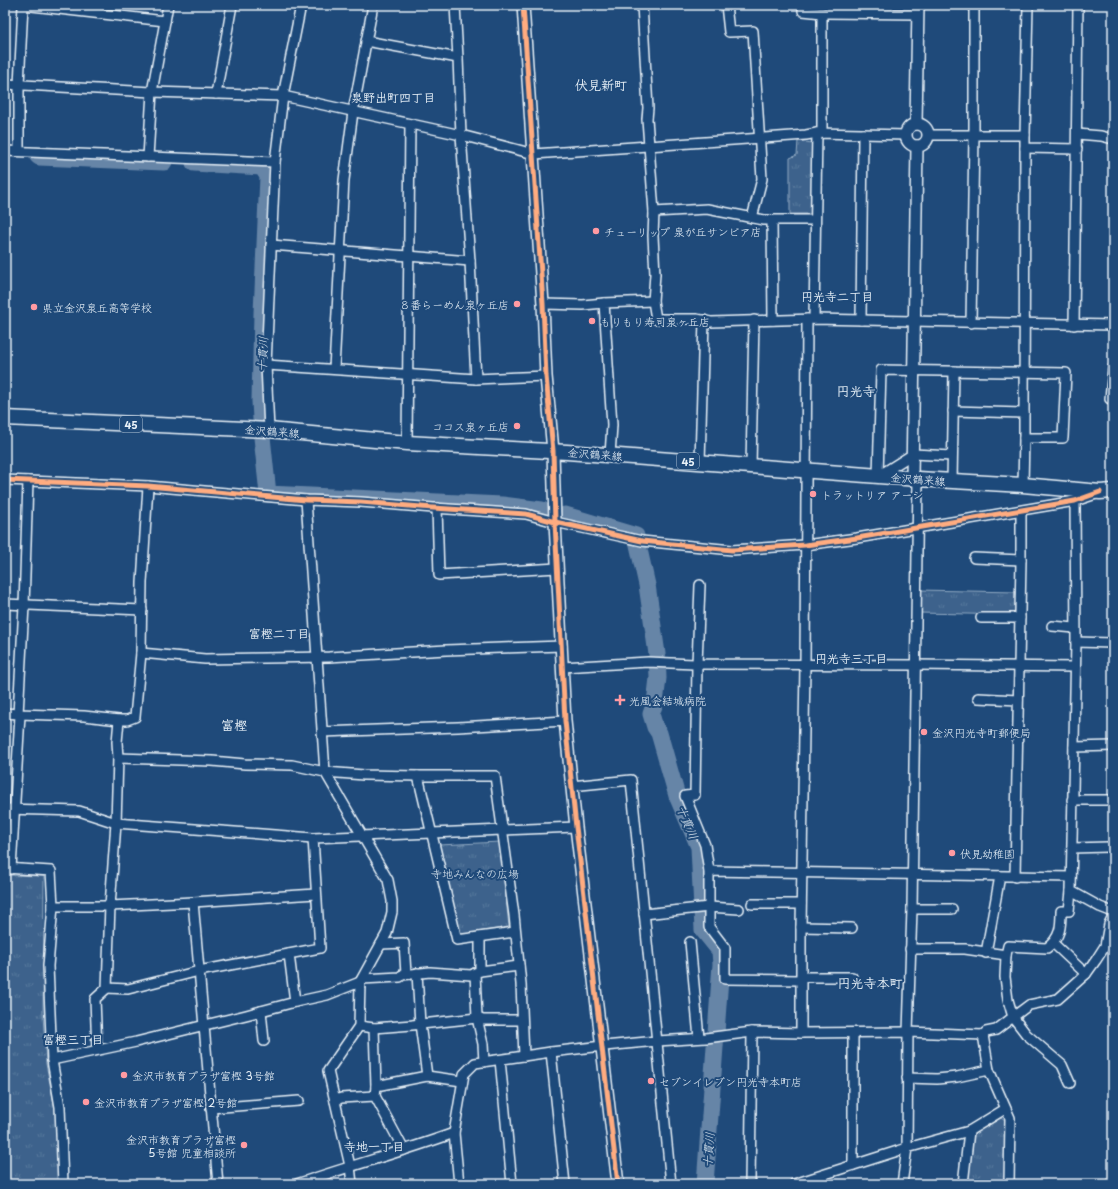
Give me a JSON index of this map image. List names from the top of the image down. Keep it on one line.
{"streets":{"main road":["45","金沢鶴来線"]},"districts":["伏見新町","泉野出町四丁目","円光寺二丁目","円光寺","富樫二丁目","円光寺三丁目","富樫","円光寺本町","富樫三丁目","寺地一丁目"],"water":["十貫川"],"parks":["寺地みんなの広場"],"places":{"other":["チューリップ 泉が丘サンピア店","８番らーめん泉ヶ丘店","県立金沢泉丘高等学校","もりもり寿司泉ヶ丘店","ココス泉ヶ丘店","トラットリア アーシ","金沢円光寺町郵便局","伏見幼稚園","金沢市教育プラザ富樫 3号館","セブンイレブン円光寺本町店","金沢市教育プラザ富樫 2号館","金沢市教育プラザ富樫 5号館 児童相談所"],"health":["光風会結城病院"]}}
